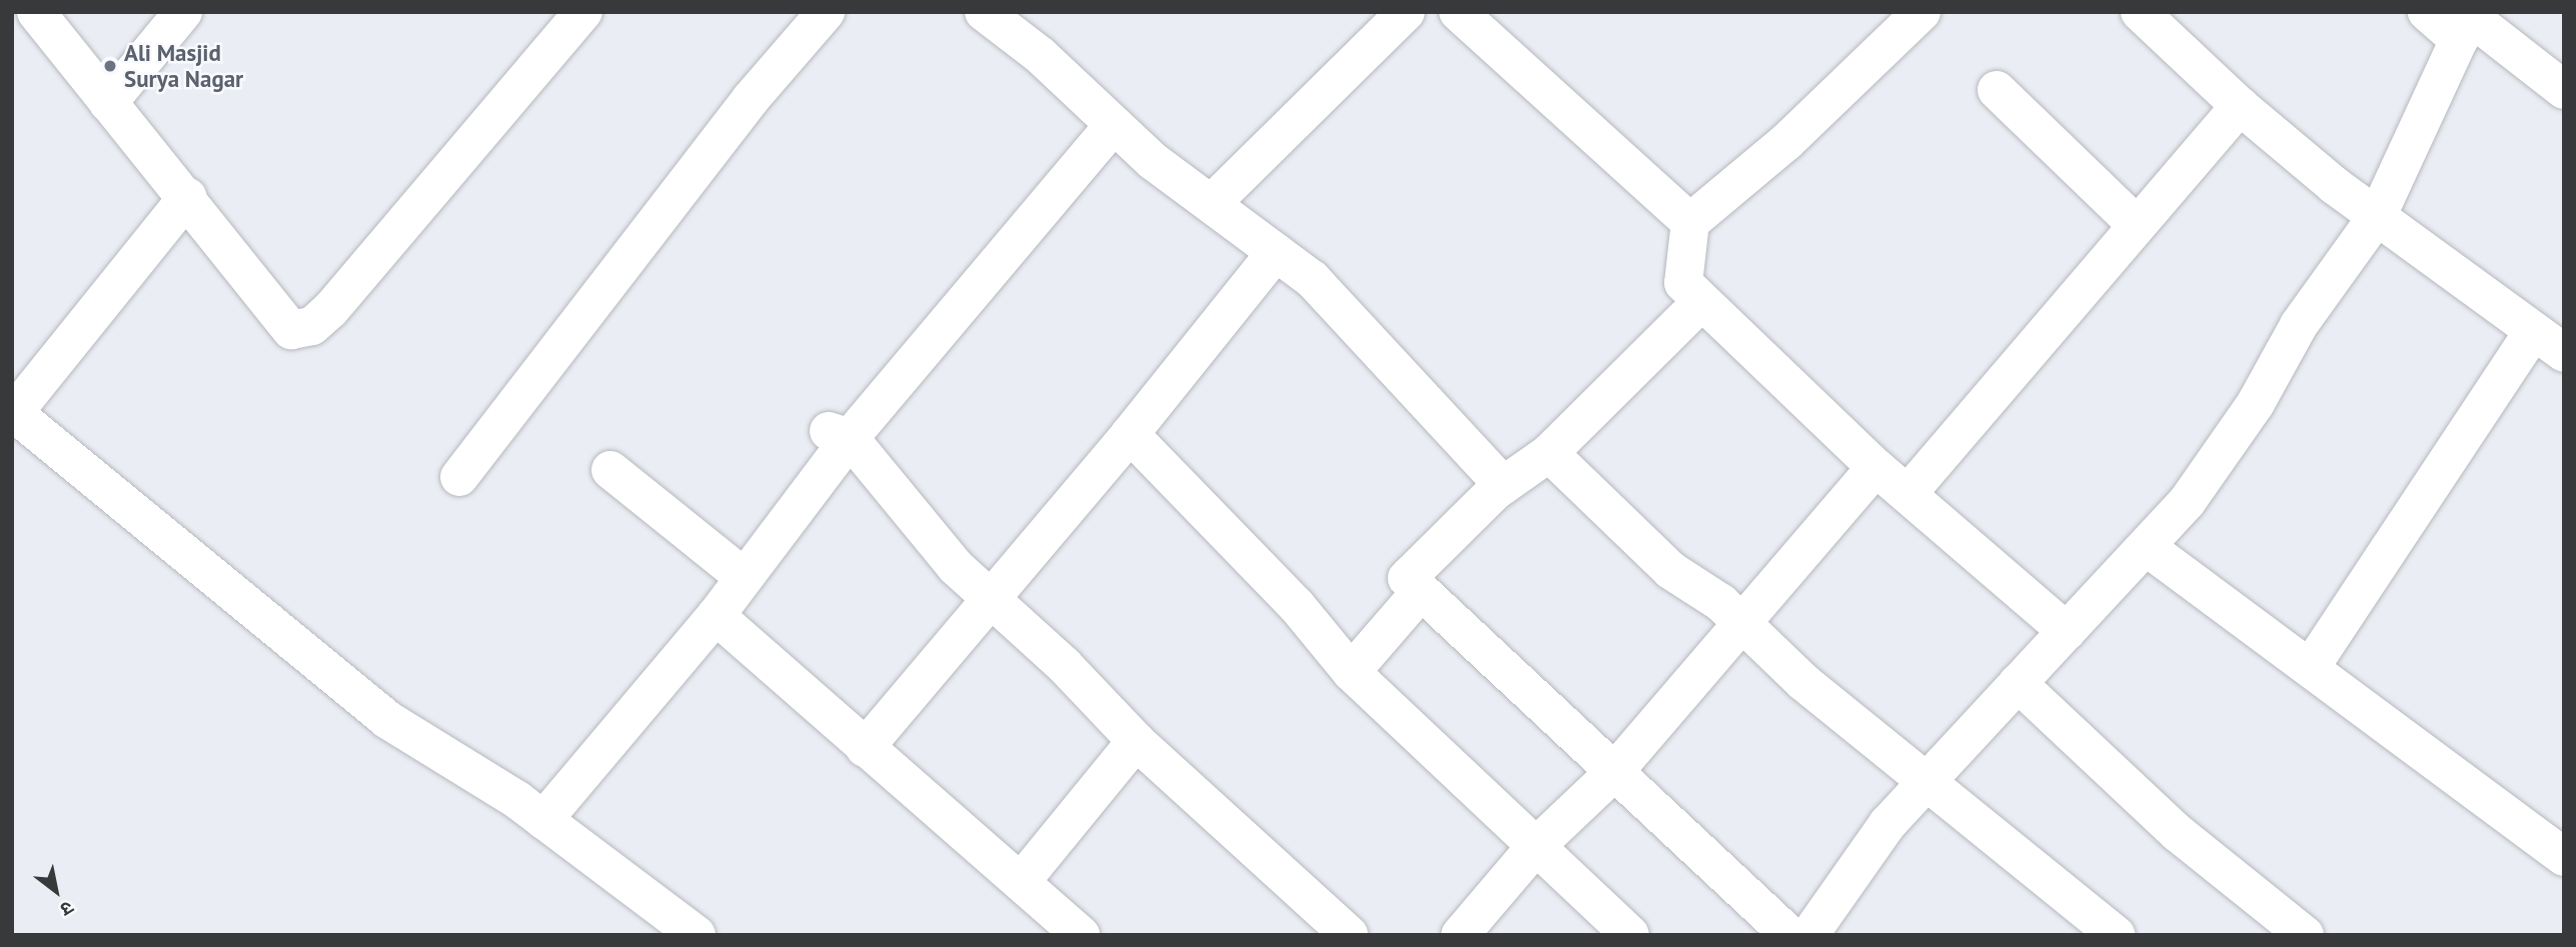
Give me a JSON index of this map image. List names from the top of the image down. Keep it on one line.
{"places":["Ali Masjid Surya Nagar"],"north":"bottom right"}
